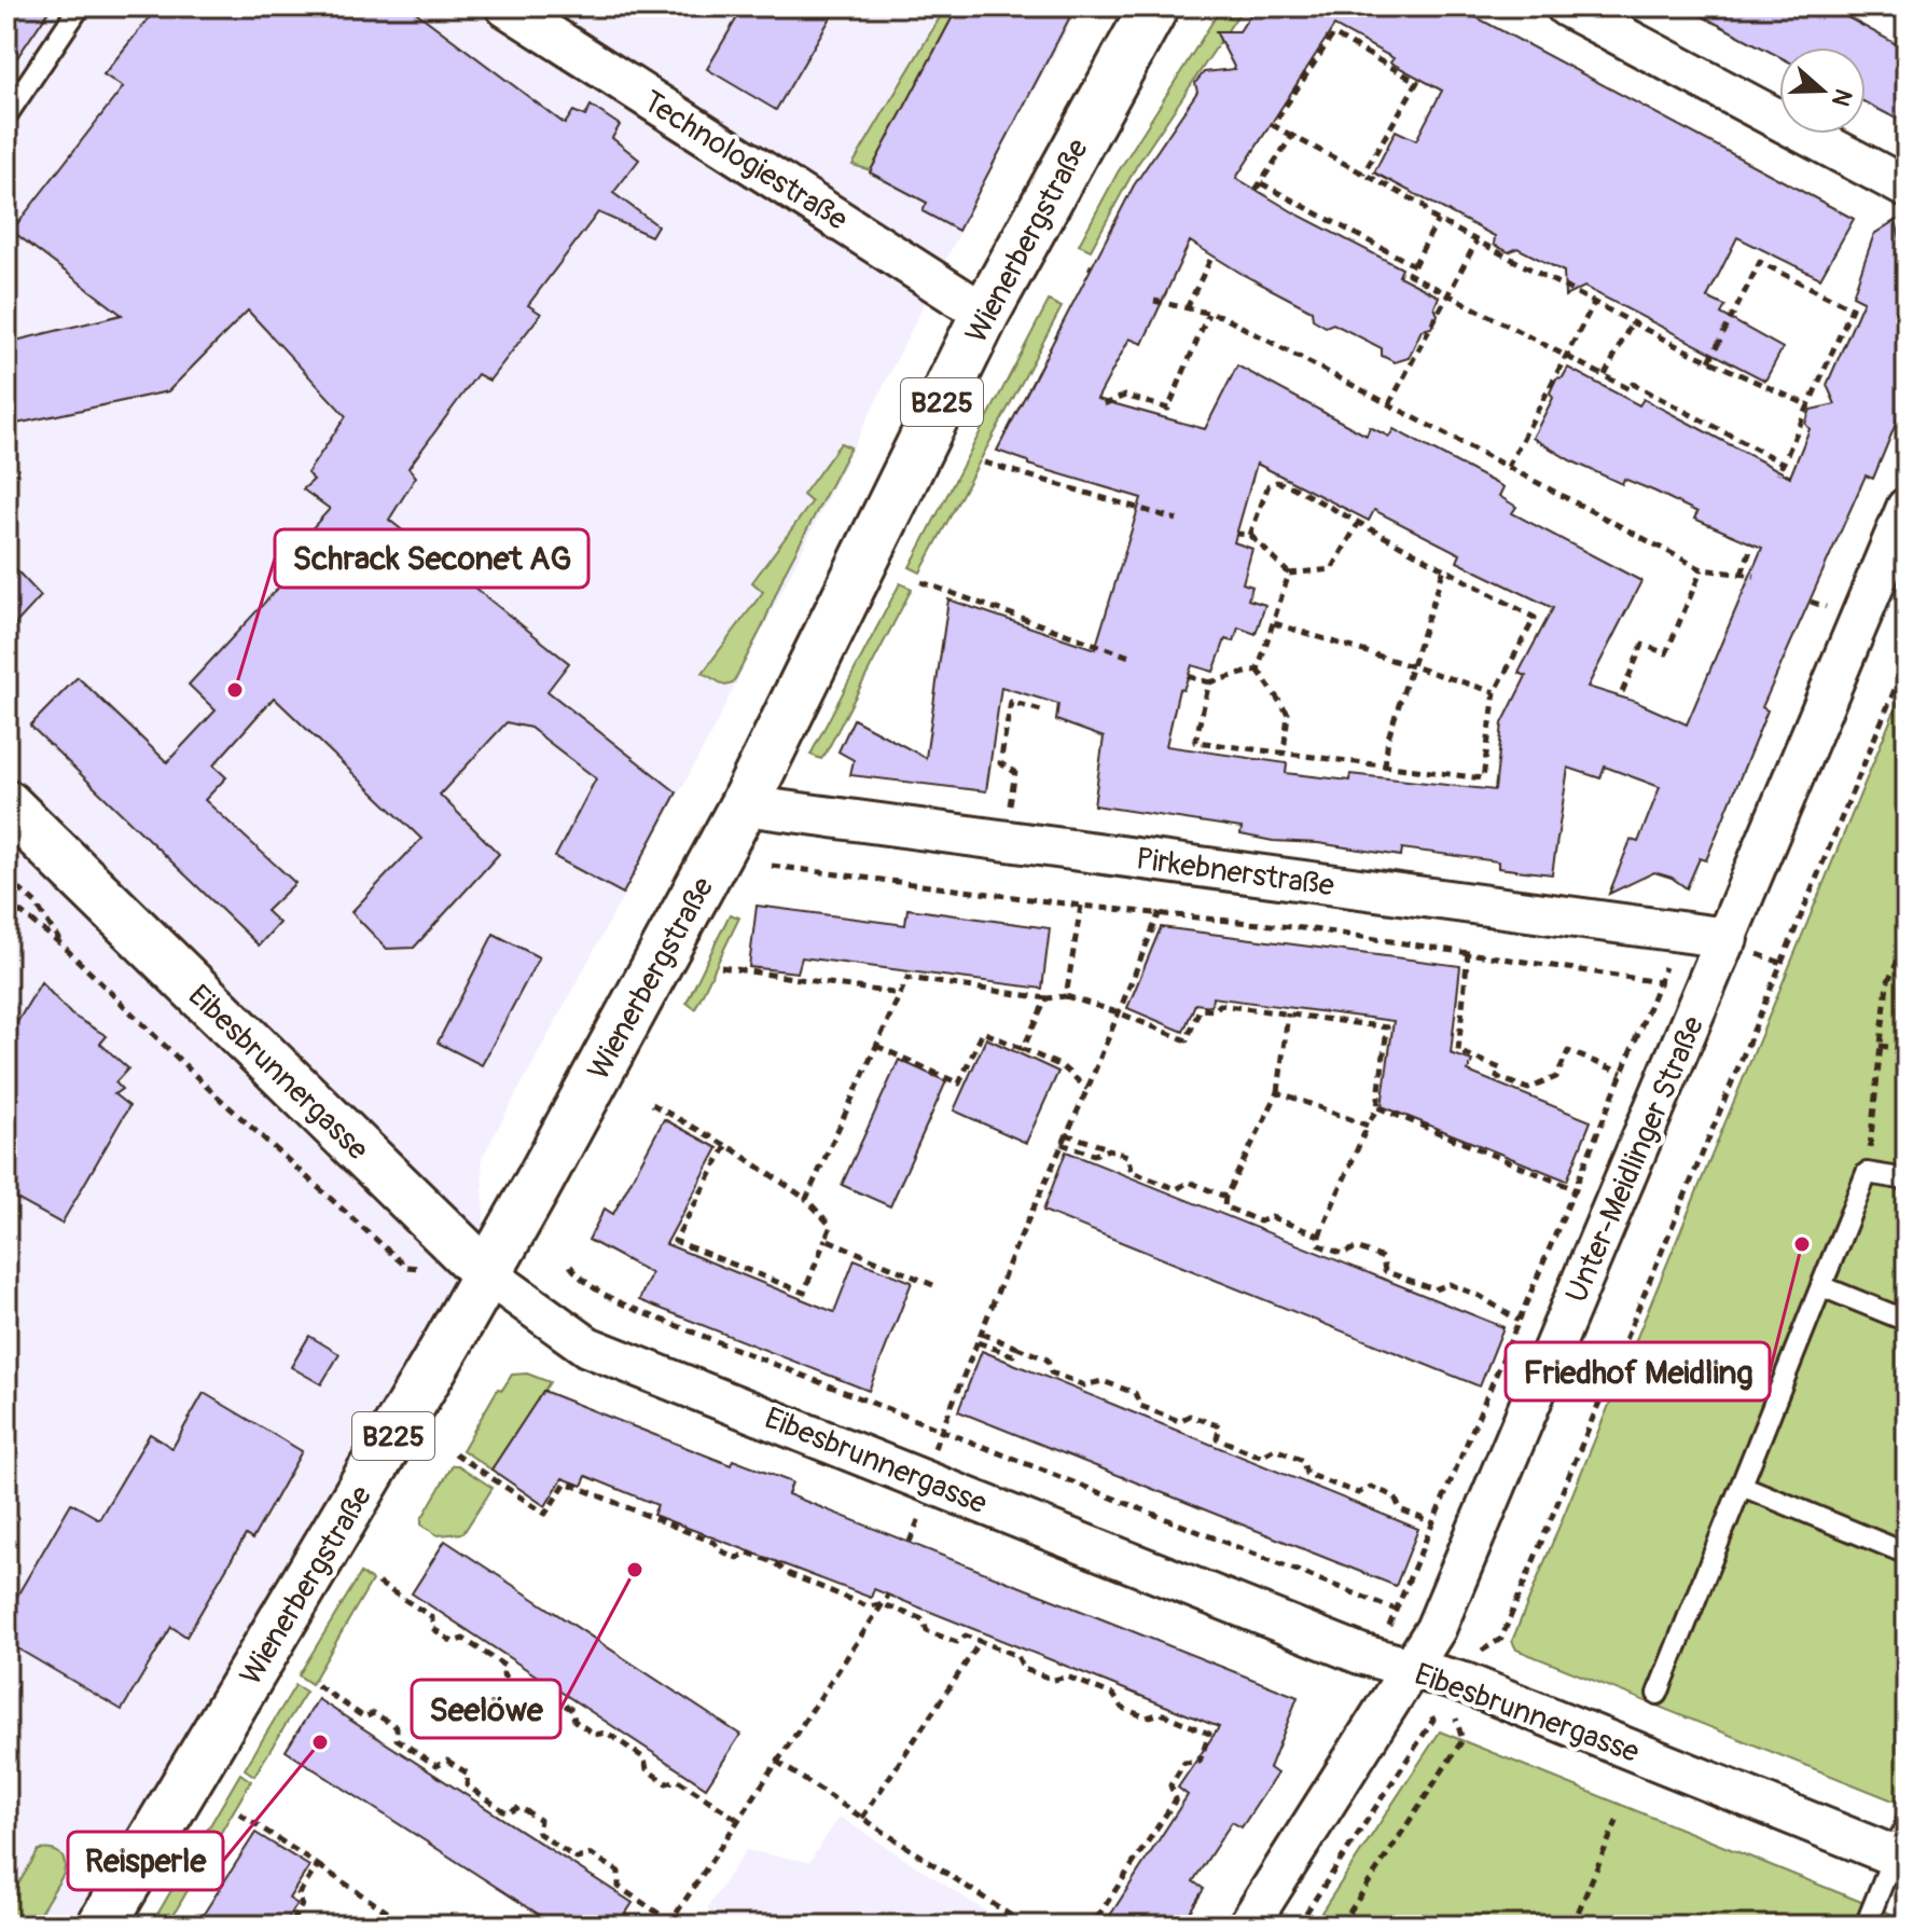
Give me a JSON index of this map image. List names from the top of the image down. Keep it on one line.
{"streets":{"main road":["Wienerbergstraße","B225","Eibesbrunnergasse"],"street":["Technologiestraße","Pirkebnerstraße","Unter-Meidlinger Straße"]},"crossings":[["Technologiestraße","Wienerbergstraße"],["Wienerbergstraße","Pirkebnerstraße"],["Wienerbergstraße","Eibesbrunnergasse"],["Pirkebnerstraße","Unter-Meidlinger Straße"],["Eibesbrunnergasse","Unter-Meidlinger Straße"]],"places":["Schrack Seconet AG","Friedhof Meidling","Seelöwe","Reisperle"],"north":"right"}
